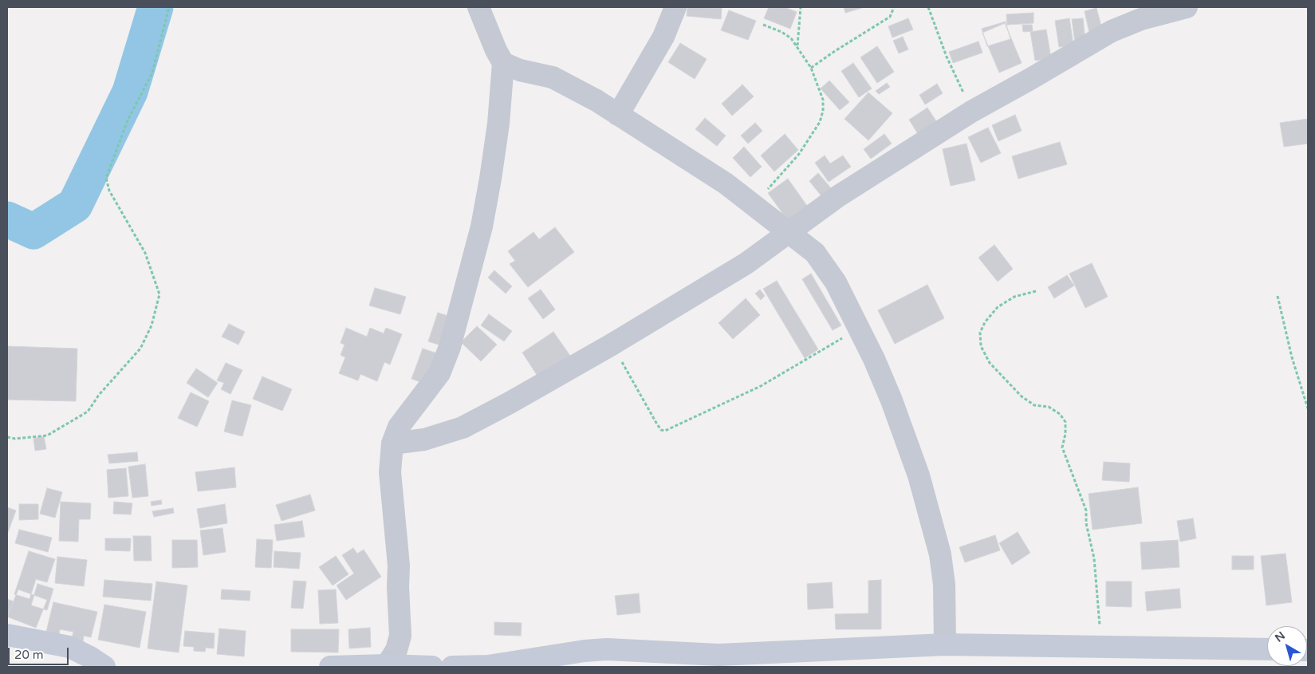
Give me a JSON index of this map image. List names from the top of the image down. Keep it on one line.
{"scale_bar":"20 m","north":"top left"}
